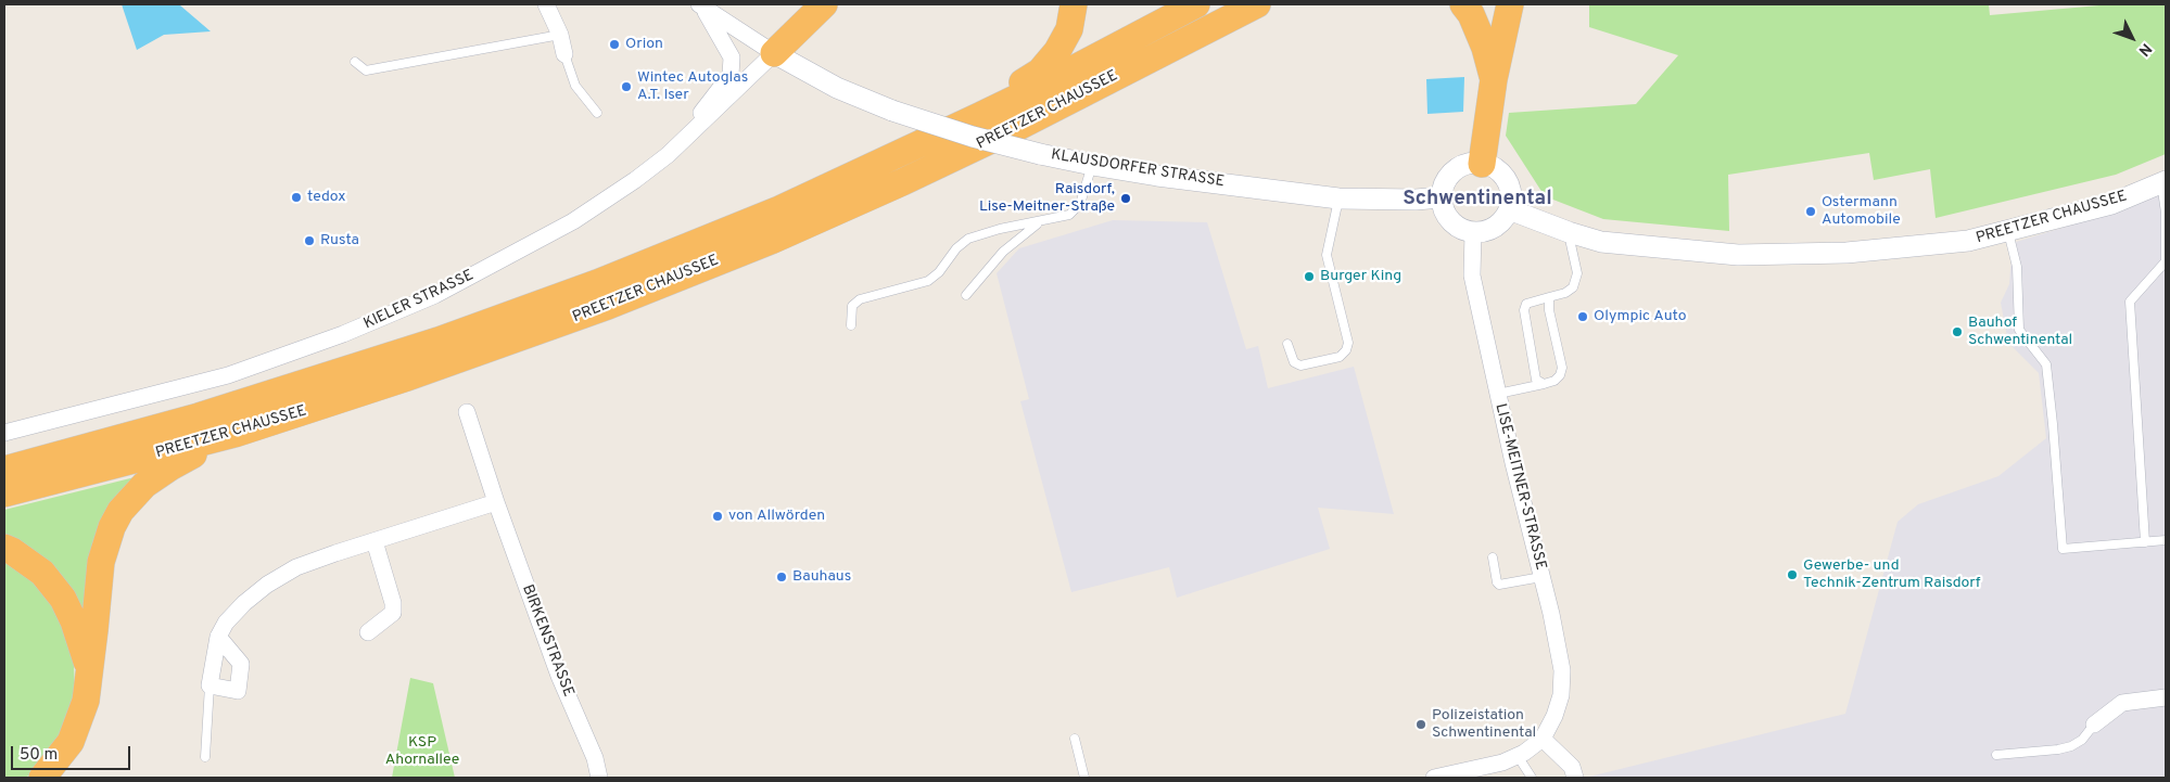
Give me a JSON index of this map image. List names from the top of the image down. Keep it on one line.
{"streets":{"highway":["PREETZER CHAUSSEE"],"street":["KLAUSDORFER STRASSE","KIELER STRASSE","LISE-MEITNER-STRASSE","BIRKENSTRASSE"]},"crossings":[["KLAUSDORFER STRASSE","KIELER STRASSE"],["KLAUSDORFER STRASSE","LISE-MEITNER-STRASSE"]],"districts":["Schwentinental"],"parks":["KSP Ahornallee"],"places":["Orion","Wintec Autoglas A.T. Iser","tedox","Raisdorf, Lise-Meitner-Straße","Ostermann Automobile","Rusta","Burger King","Olympic Auto","Bauhof Schwentinental","von Allwörden","Gewerbe- und Technik-Zentrum Raisdorf","Bauhaus","Polizeistation Schwentinental"],"scale_bar":"50 m","north":"bottom right"}
